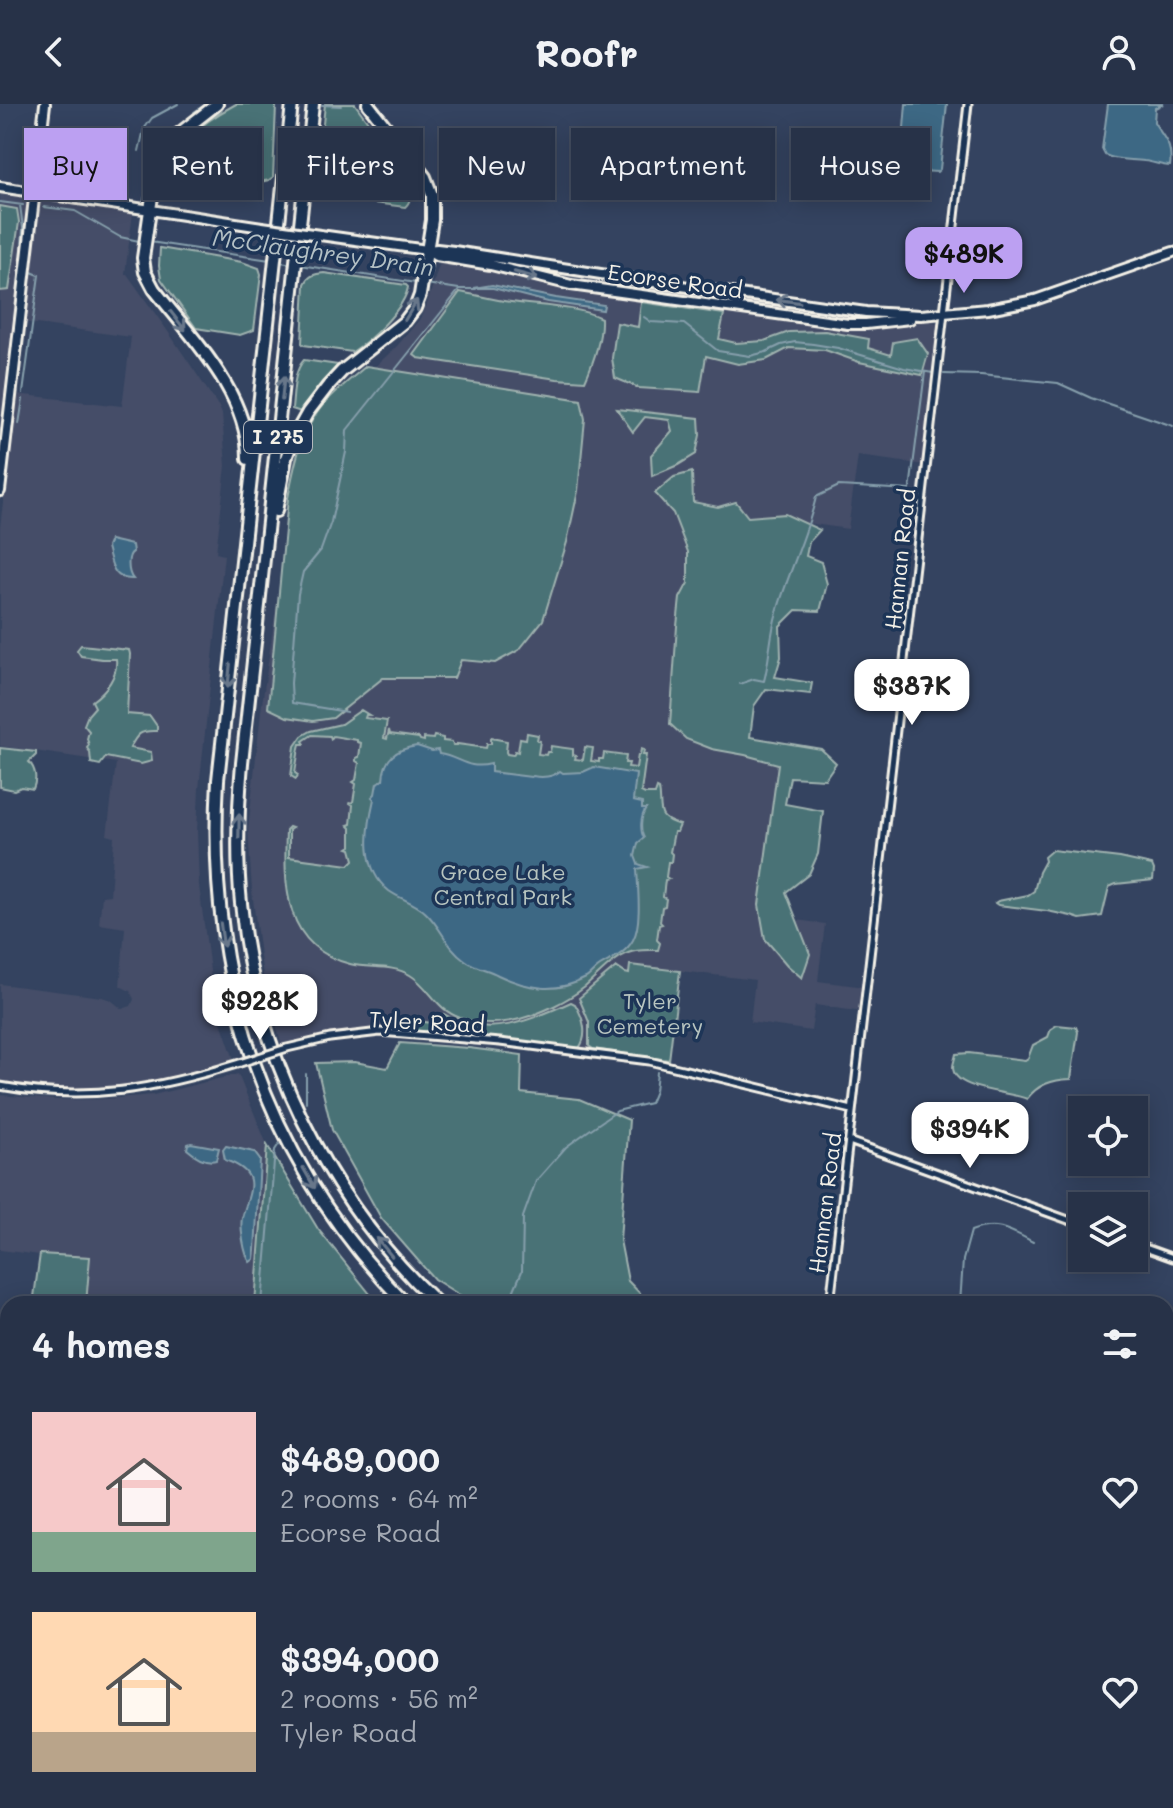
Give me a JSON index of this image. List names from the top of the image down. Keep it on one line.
{"streets":{"highway":["I 275"],"main road":["Ecorse Road"],"street":["Hannan Road","Tyler Road"]},"crossings":[["Ecorse Road","Hannan Road"],["Hannan Road","Tyler Road"]],"water":["McClaughrey Drain"],"parks":["Grace Lake Central Park","Tyler Cemetery"],"page":{"header":"Roofr","chip":["Buy","Rent","Filters","New","Apartment","House"],"price":["$489K","$387K","$928K","$394K"],"heading":"4 homes","list":[{"name":"$489,000","note":"2 rooms · 64 m² · Ecorse Road"},{"name":"$394,000","note":"2 rooms · 56 m² · Tyler Road"}]}}
